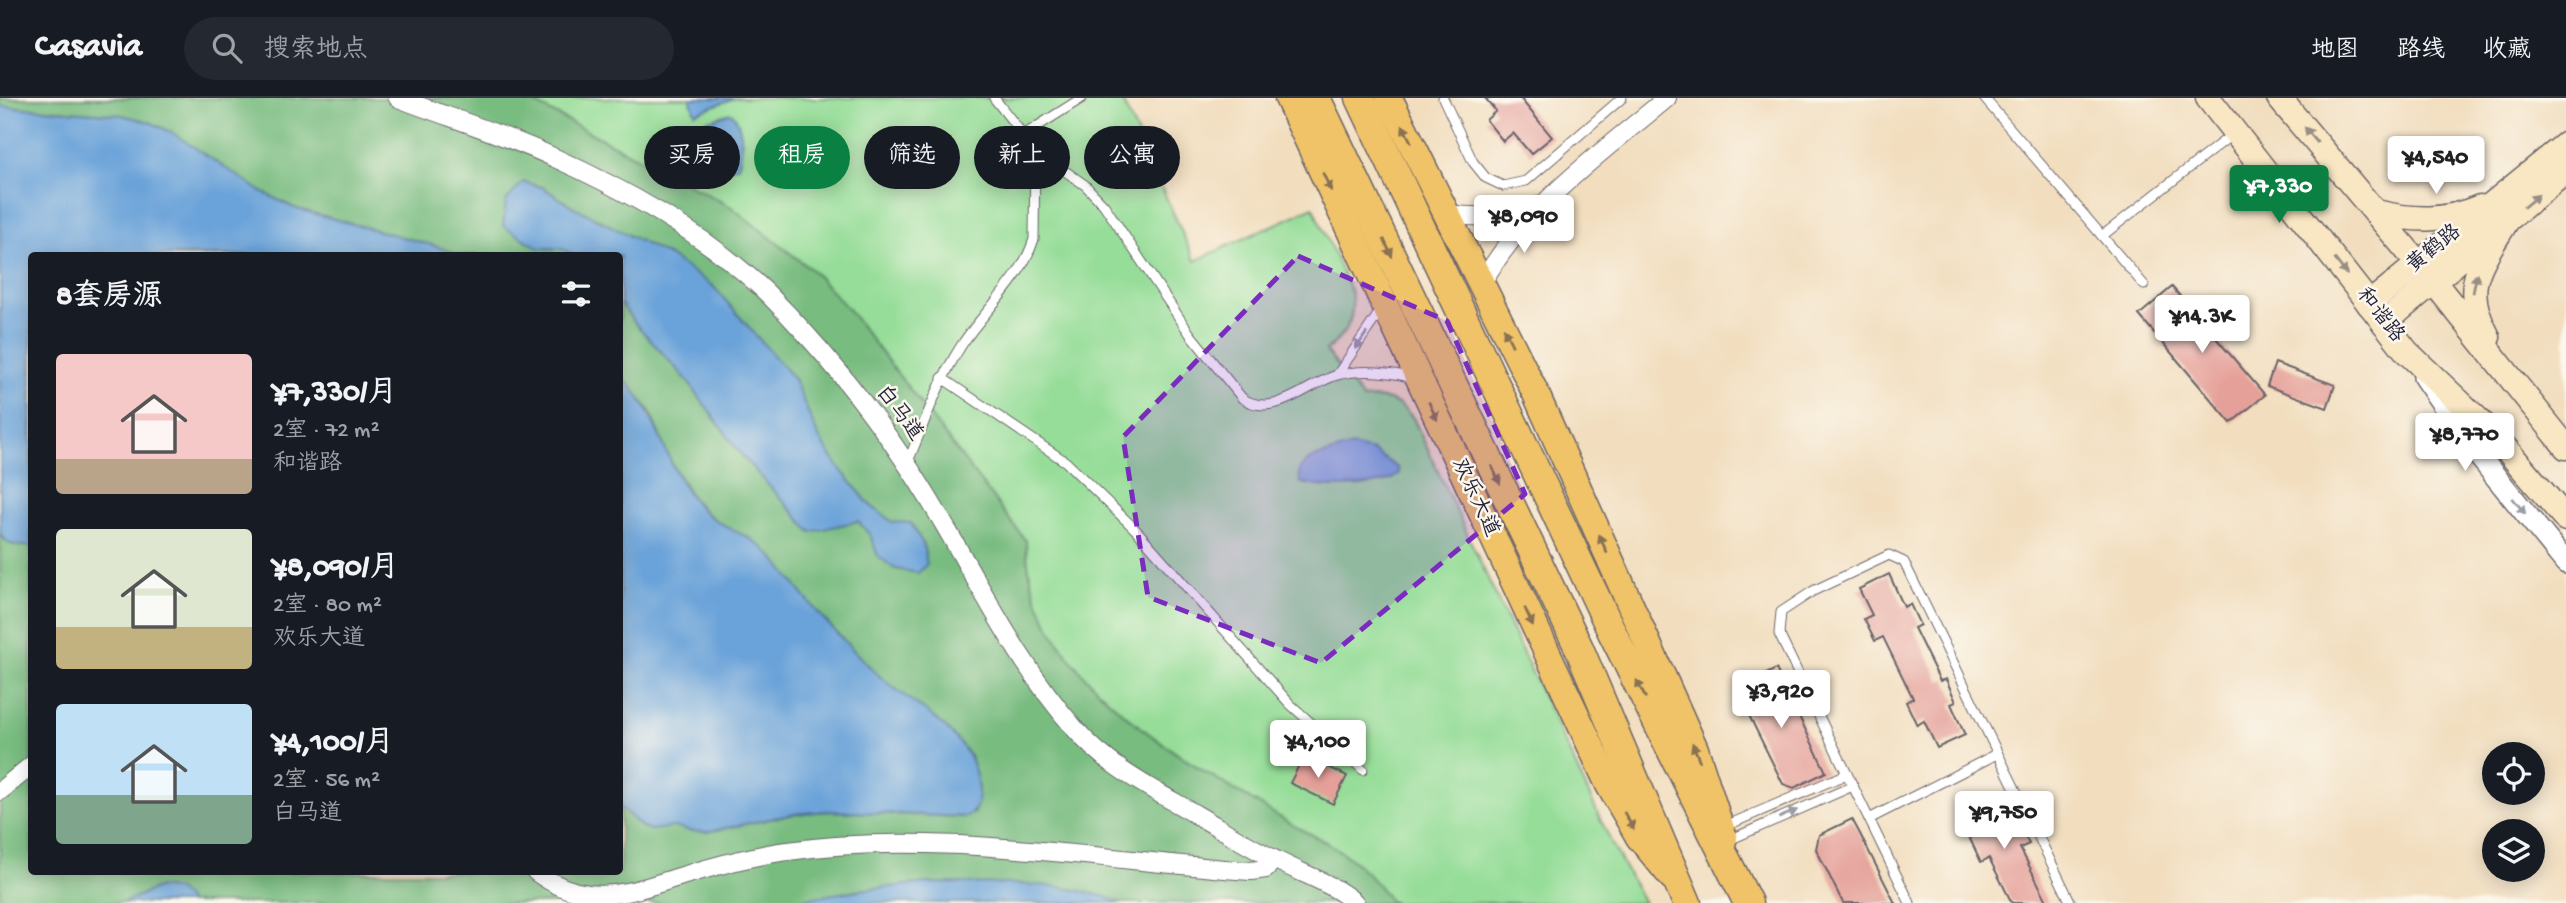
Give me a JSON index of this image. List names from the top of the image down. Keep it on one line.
{"streets":{"highway":["欢乐大道"],"main road":["黄鹤路","和谐路"],"street":["白马道"]},"crossings":[["黄鹤路","和谐路"]],"page":{"header":"Casavia","search":"搜索地点","nav":["地图","路线","收藏"],"chip":["买房","租房","筛选","新上","公寓"],"price":["¥4,540","¥7,330","¥8,090","¥14.3K","¥8,770","¥3,920","¥4,100","¥9,750"],"heading":"8套房源","list":[{"name":"¥7,330/月","note":"2室 · 72 m² · 和谐路"},{"name":"¥8,090/月","note":"2室 · 80 m² · 欢乐大道"},{"name":"¥4,100/月","note":"2室 · 56 m² · 白马道"}]}}
